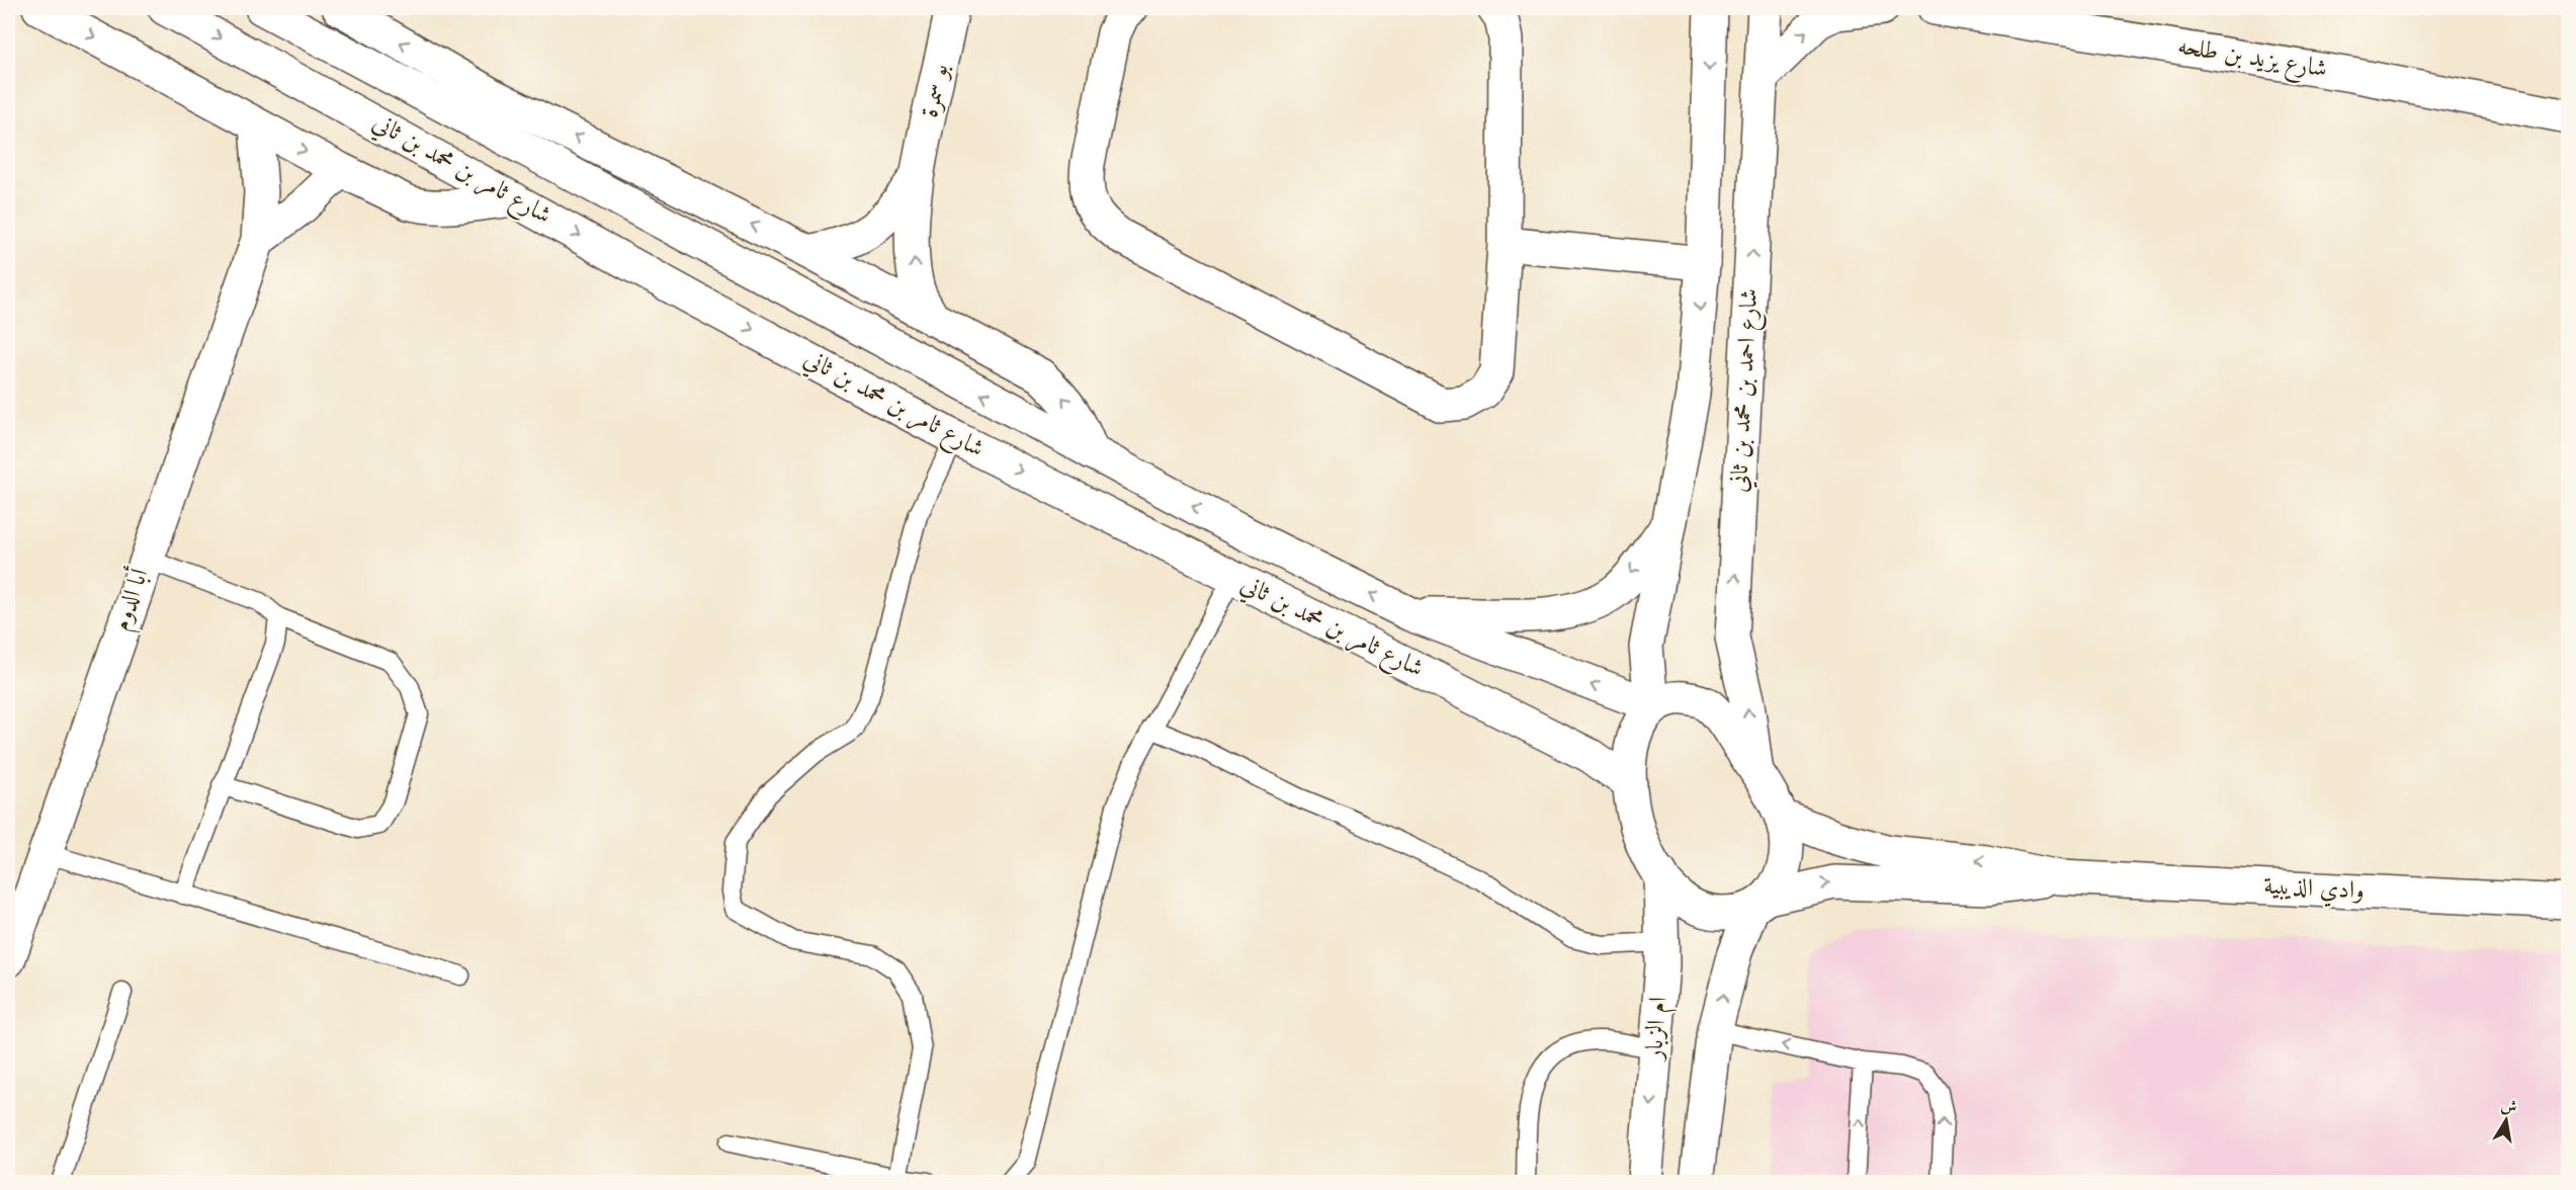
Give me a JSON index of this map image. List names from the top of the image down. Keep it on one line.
{"streets":{"street":["شارع يزيد بن طلحه","بو سمرة","شارع ثامر بن محمد بن ثاني","شارع احمد بن محمد بن ثاني","أبا الدوم","وادي الذيبية","ام الزبار"]},"crossings":[["شارع ثامر بن محمد بن ثاني","شارع احمد بن محمد بن ثاني"],["شارع ثامر بن محمد بن ثاني","وادي الذيبية"],["شارع ثامر بن محمد بن ثاني","ام الزبار"],["شارع احمد بن محمد بن ثاني","وادي الذيبية"],["شارع احمد بن محمد بن ثاني","ام الزبار"],["وادي الذيبية","ام الزبار"]],"north":"top"}
